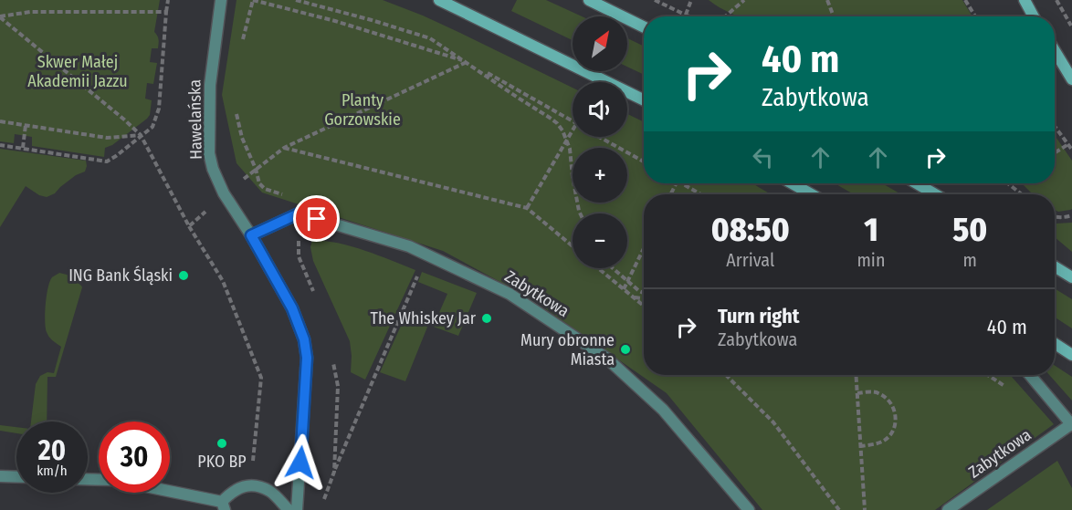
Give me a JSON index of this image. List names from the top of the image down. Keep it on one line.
{"streets":{"street":["Hawelańska","Zabytkowa"]},"crossings":[["Hawelańska","Zabytkowa"]],"parks":["Skwer Małej Akademii Jazzu","Planty Gorzowskie"],"places":["ING Bank Śląski","The Whiskey Jar","Mury obronne Miasta","PKO BP"],"north":"top right","page":{"map_buttons":["+","−"],"turn":["40 m","Zabytkowa"],"eta":["08:50","Arrival","1","min","50","m"],"list":[{"name":"Turn right","note":"Zabytkowa","value":"40 m"}],"speed":"20 km/h","limit":"30"}}
